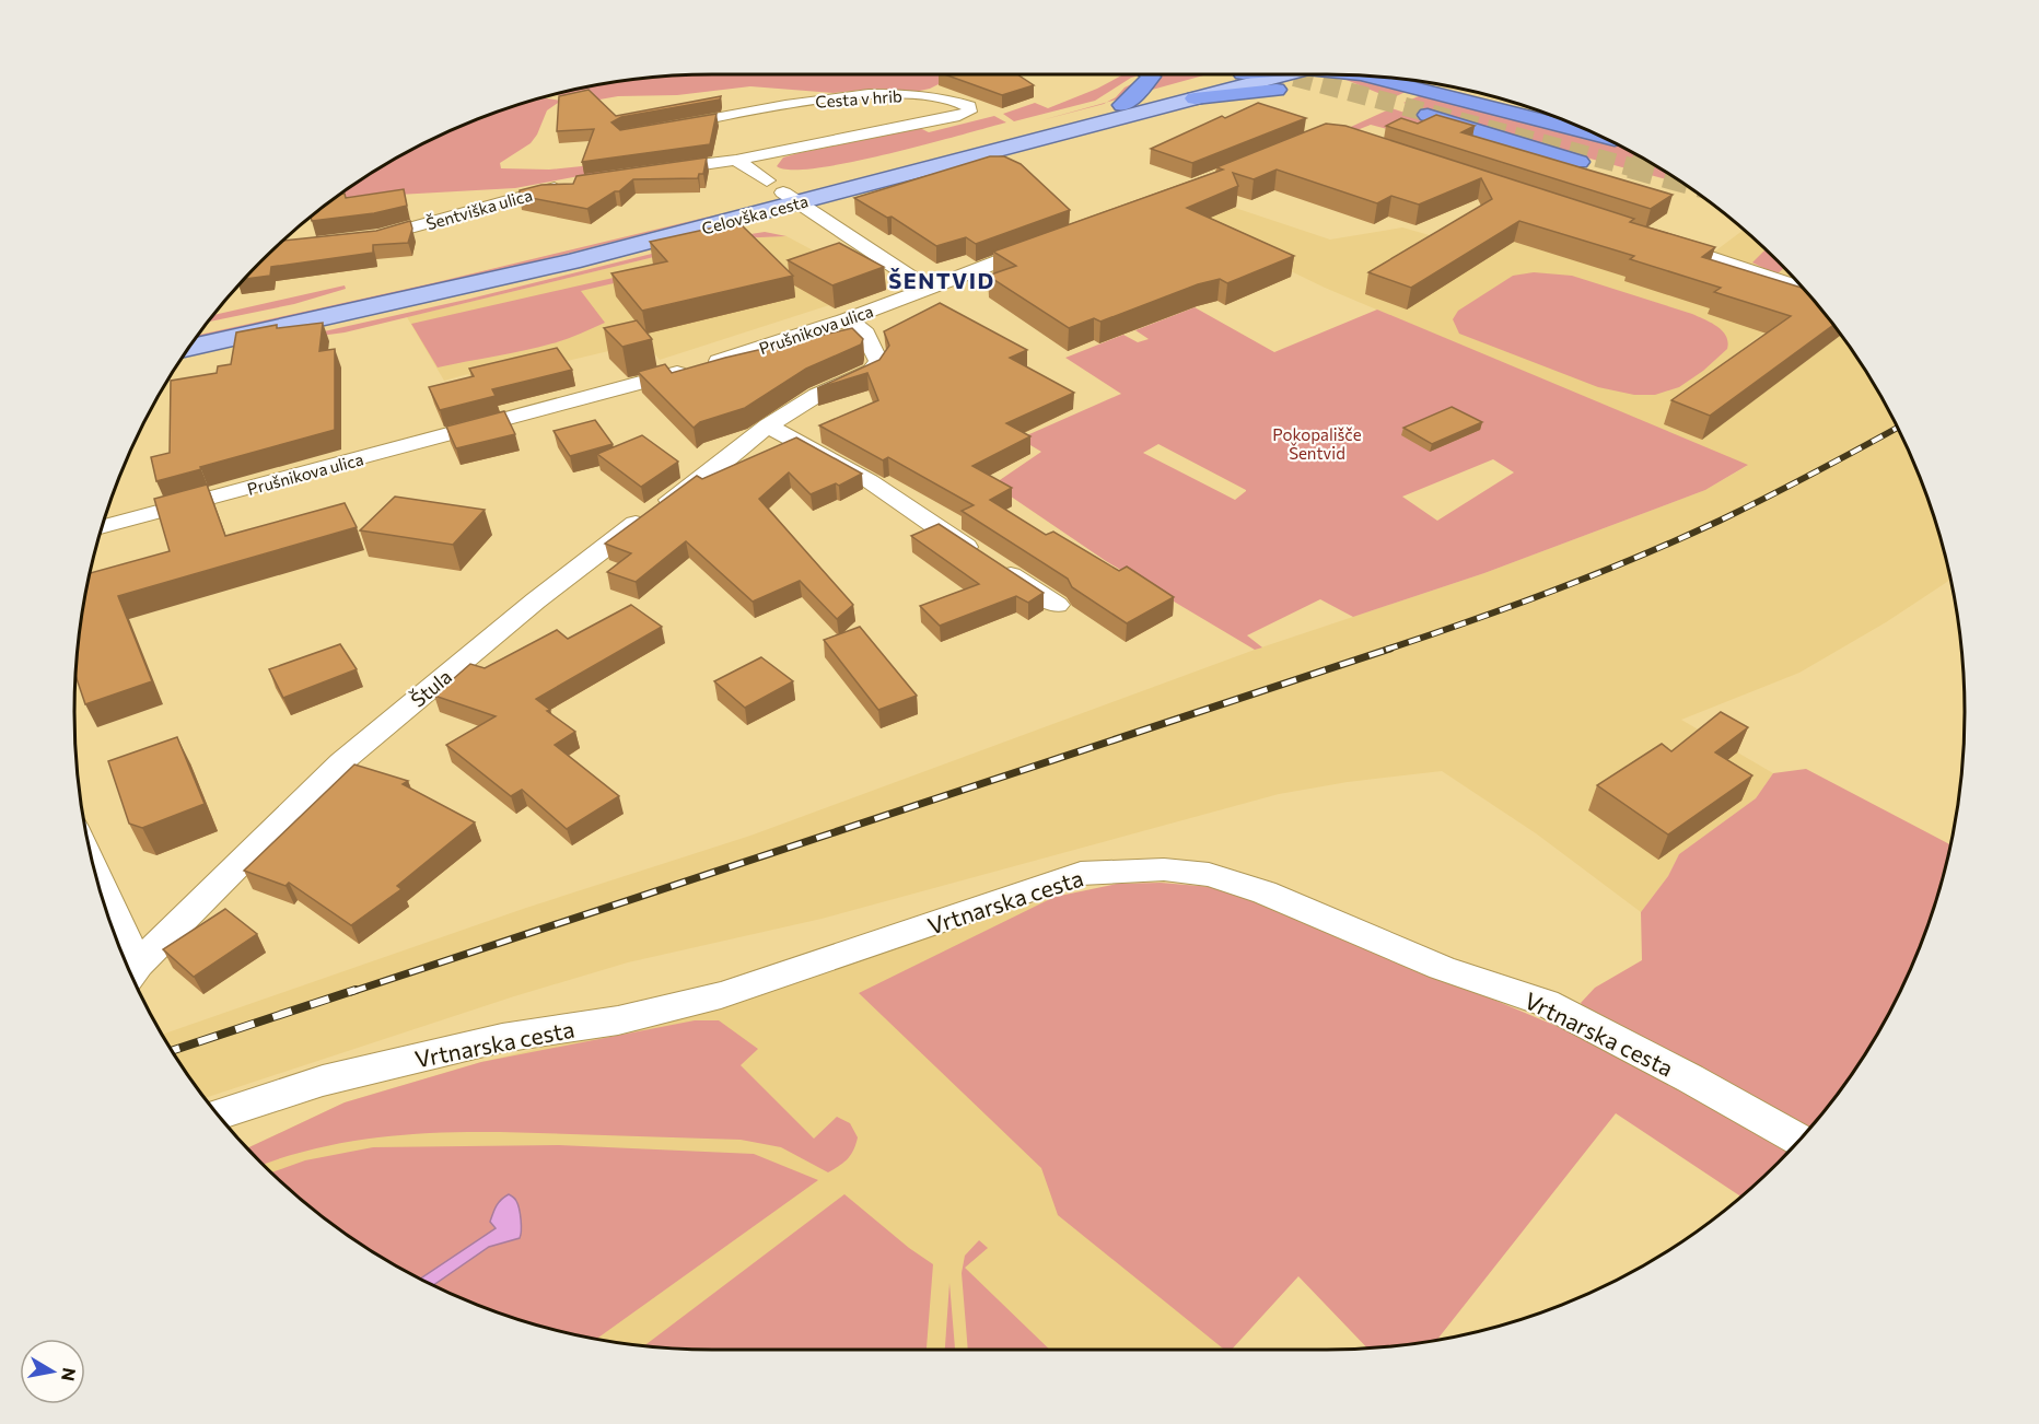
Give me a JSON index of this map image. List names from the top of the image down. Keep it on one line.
{"streets":{"main road":["Celovška cesta"],"street":["Cesta v hrib","Šentviška ulica","Prušnikova ulica","Štula","Vrtnarska cesta"]},"crossings":[["Prušnikova ulica","Štula"]],"districts":["ŠENTVID"],"parks":["Pokopališče Šentvid"],"north":"right"}
